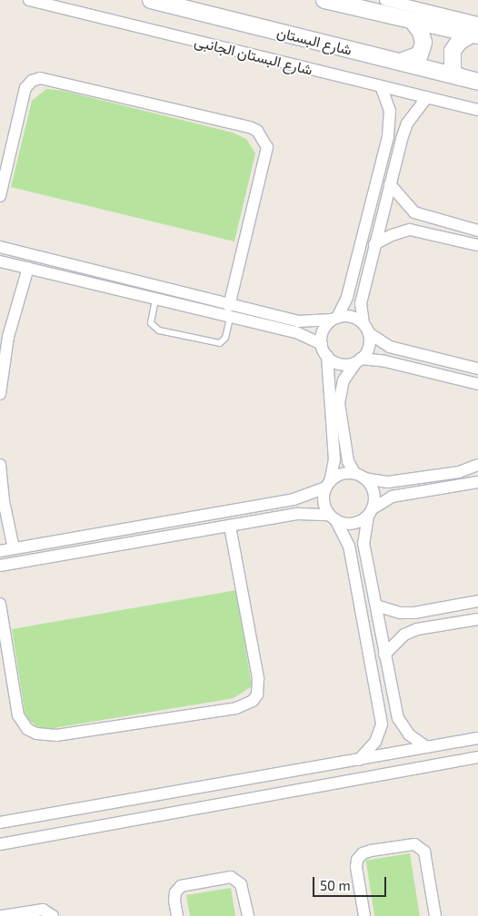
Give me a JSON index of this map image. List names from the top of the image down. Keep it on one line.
{"streets":{"street":["شارع البستان","شارع البستان الجانبى"]},"scale_bar":"50 m"}
